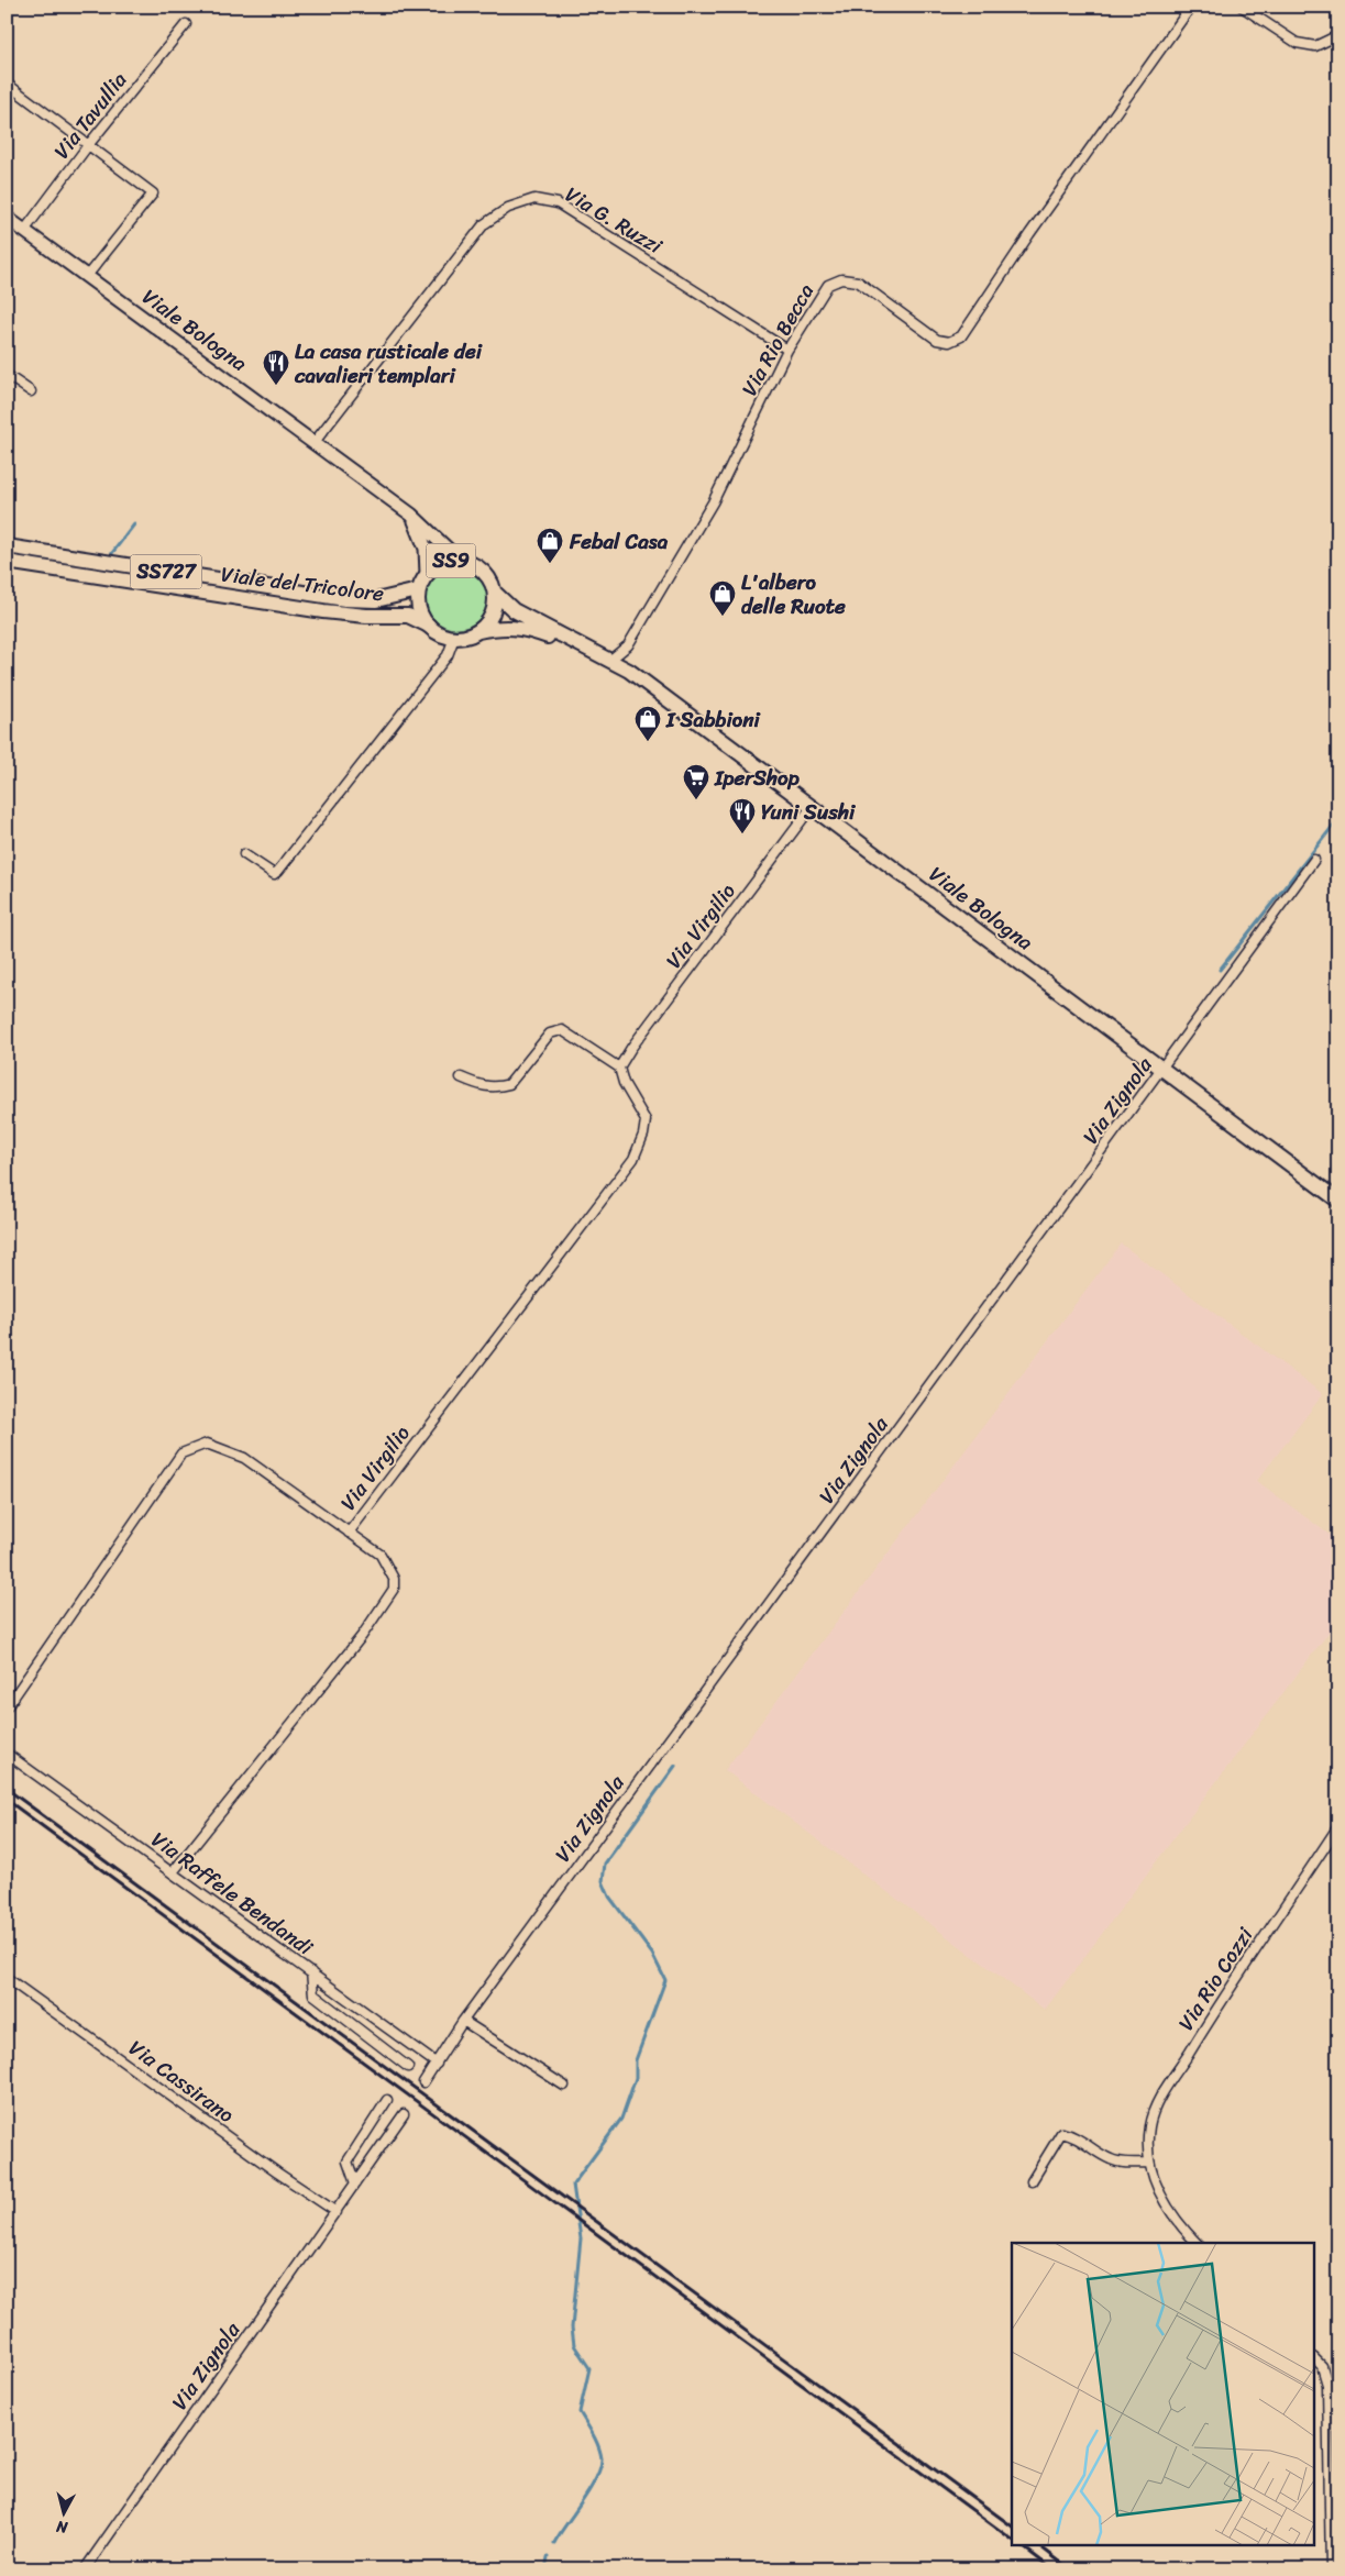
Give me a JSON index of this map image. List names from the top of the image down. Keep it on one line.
{"streets":{"main road":["Viale Bologna","SS9","SS727","Viale del Tricolore"],"street":["Via Tavullia","Via G. Ruzzi","Via Rio Becca","Via Virgilio","Via Zignola","Via Raffele Bendandi","Via Rio Cozzi","Via Cassirano"]},"crossings":[["Via Tavullia","Viale Bologna"],["Via G. Ruzzi","Viale Bologna"],["Via G. Ruzzi","Via Rio Becca"],["Viale Bologna","Via Rio Becca"],["Viale Bologna","SS9"],["Viale Bologna","Viale del Tricolore"],["Viale Bologna","Via Virgilio"],["Viale Bologna","Via Zignola"],["SS9","Viale del Tricolore"],["Via Virgilio","Via Raffele Bendandi"],["Via Zignola","Via Raffele Bendandi"],["Via Zignola","Via Cassirano"]],"places":{"restaurant":["La casa rusticale dei cavalieri templari","Yuni Sushi"],"shop":["Febal Casa","L'albero delle Ruote","I Sabbioni"],"supermarket":["IperShop"]},"north":"bottom"}
